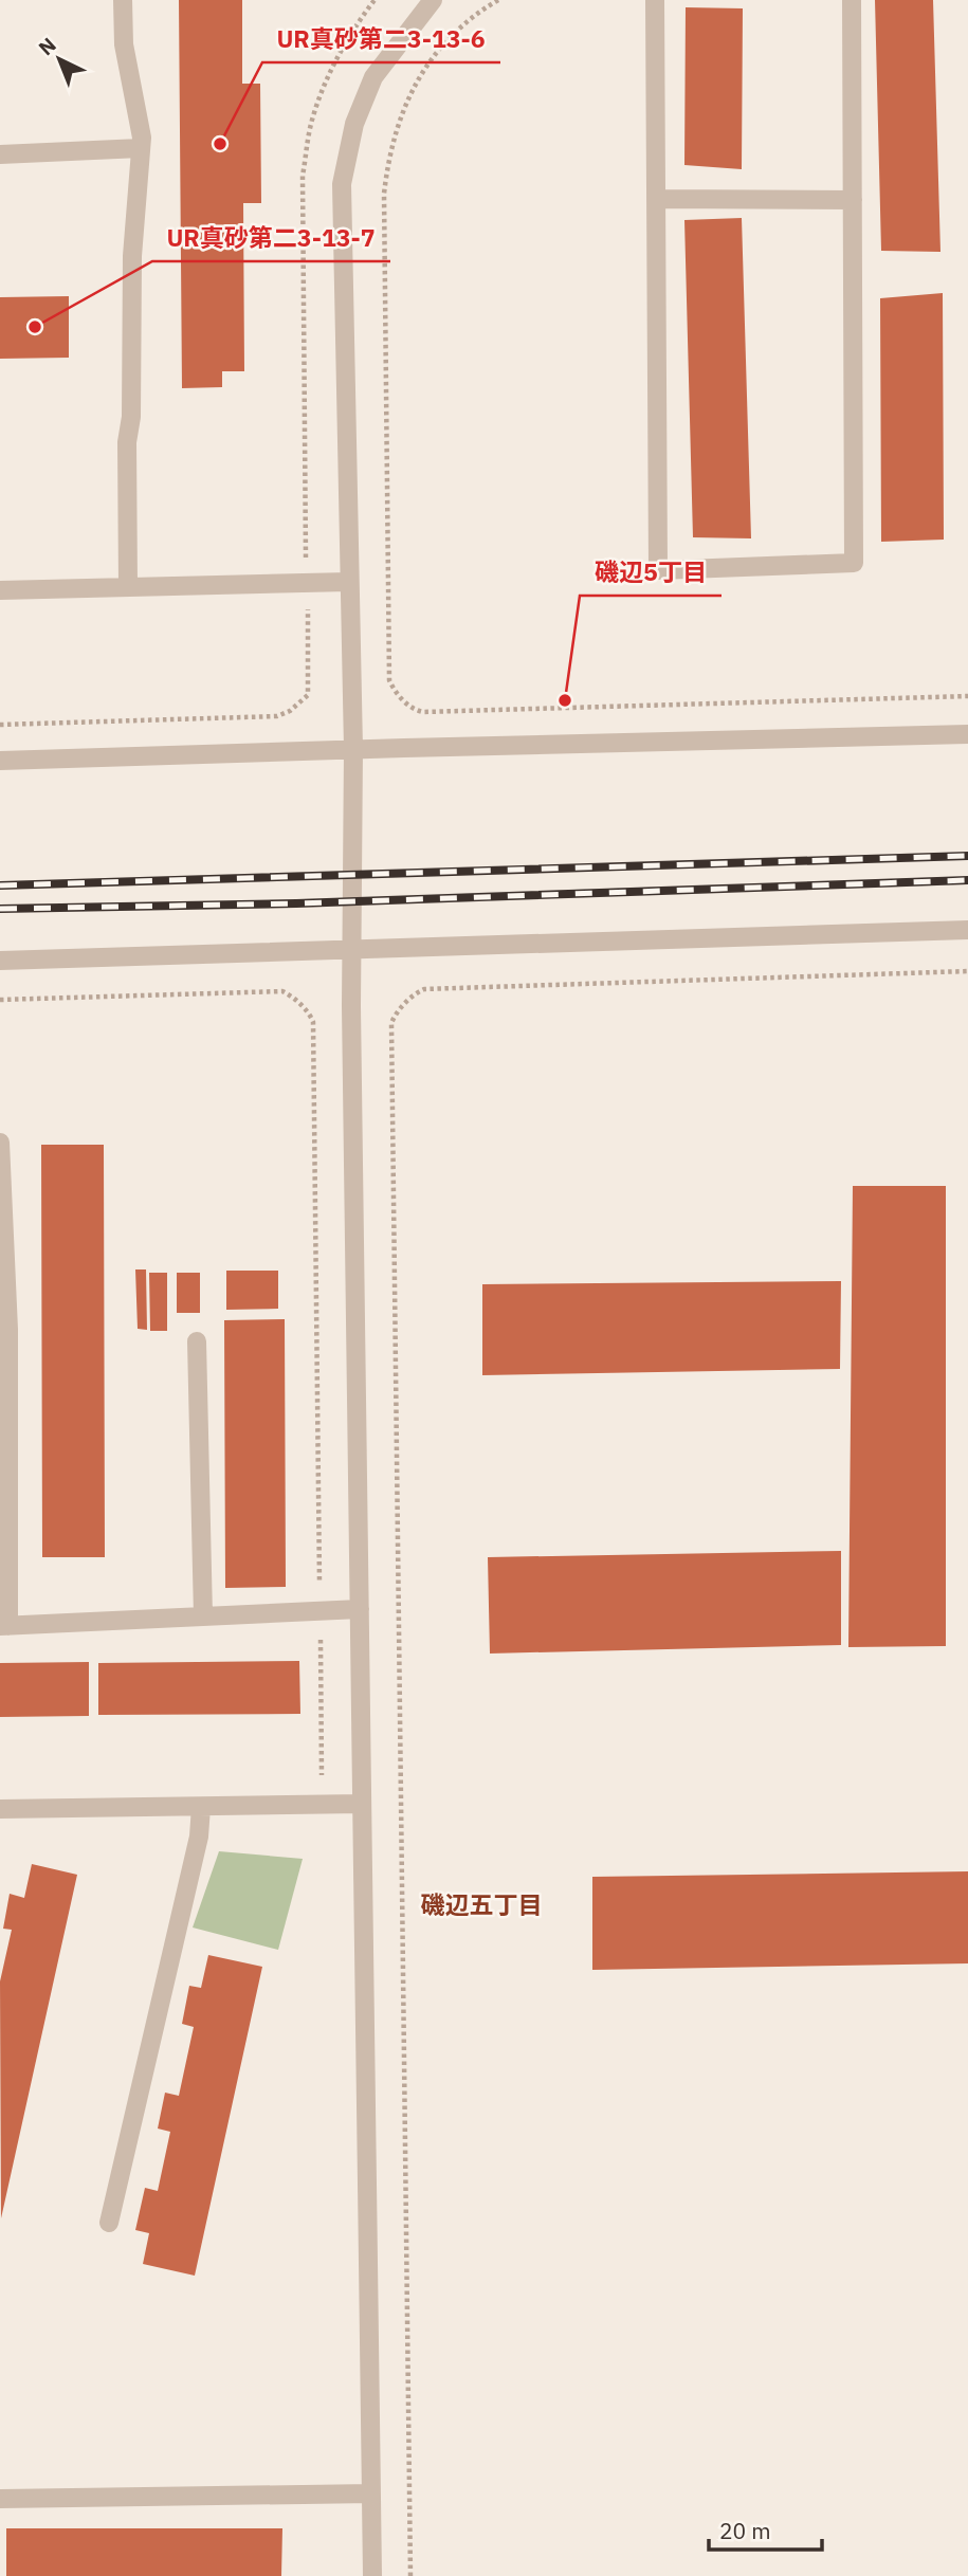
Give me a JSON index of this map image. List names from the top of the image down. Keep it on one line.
{"districts":["磯辺五丁目"],"places":["UR真砂第二3-13-6","UR真砂第二3-13-7","磯辺5丁目"],"scale_bar":"20 m","north":"top left"}
